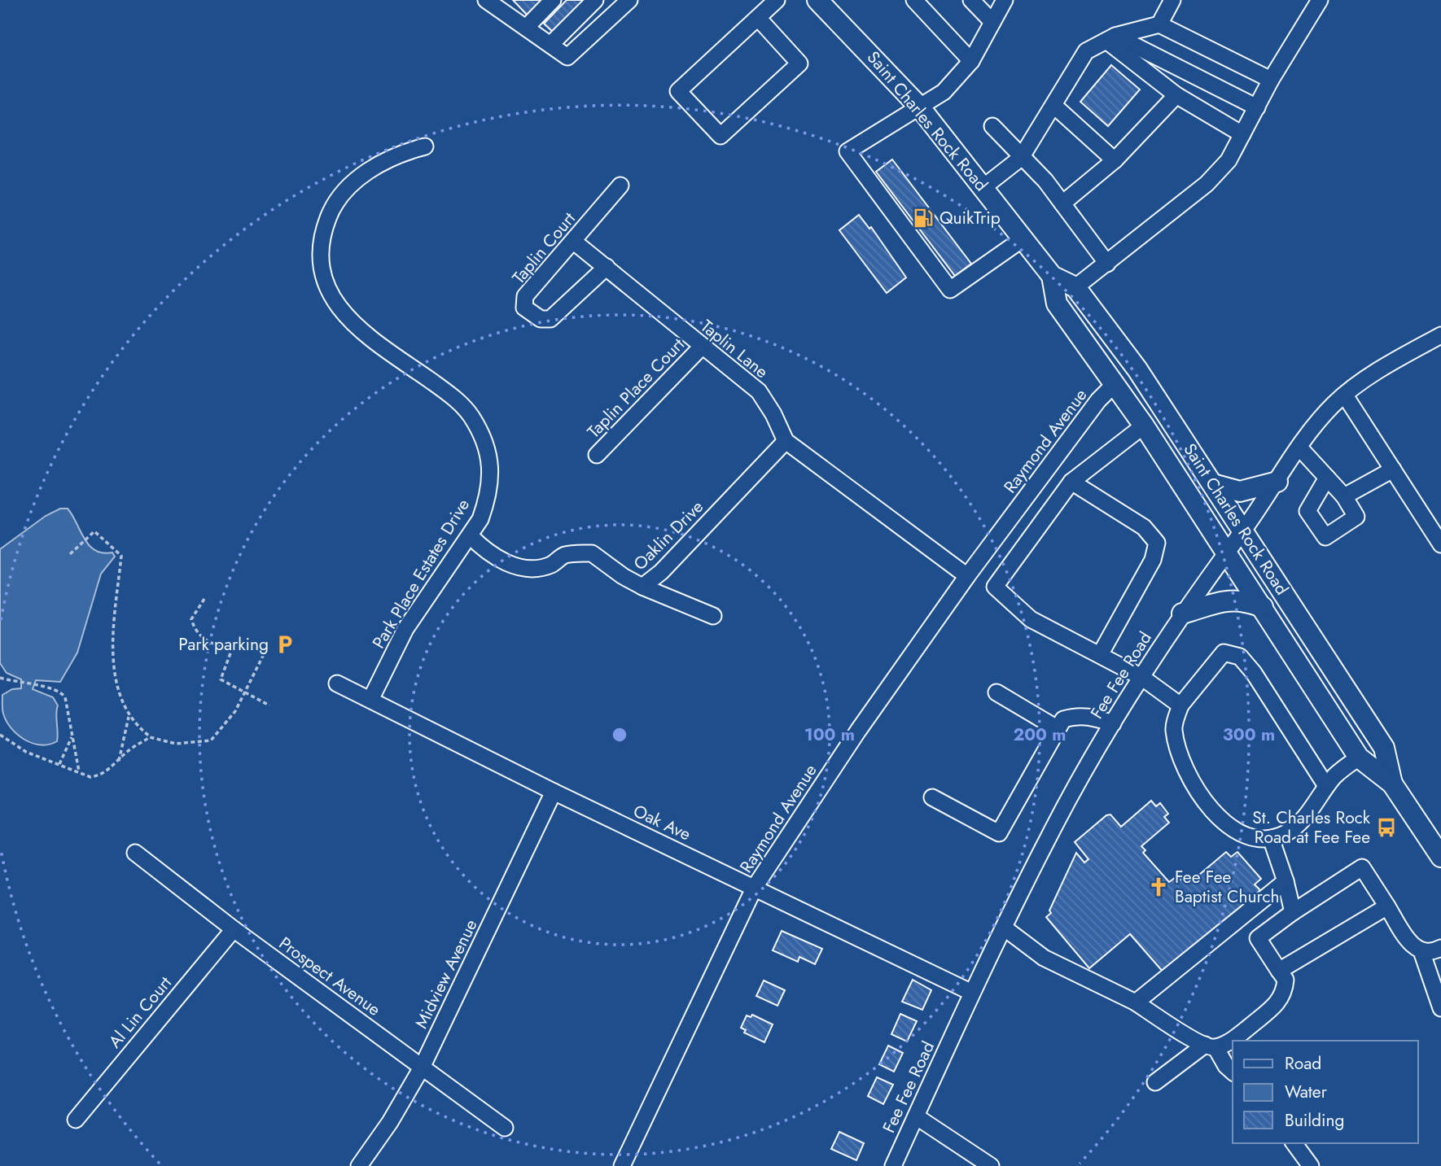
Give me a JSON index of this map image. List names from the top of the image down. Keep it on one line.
{"streets":{"main road":["Saint Charles Rock Road"],"street":["Taplin Court","Taplin Lane","Taplin Place Court","Raymond Avenue","Oaklin Drive","Park Place Estates Drive","Fee Fee Road","Oak Ave","Midview Avenue","Prospect Avenue","Al Lin Court"]},"crossings":[["Saint Charles Rock Road","Raymond Avenue"],["Saint Charles Rock Road","Fee Fee Road"],["Taplin Court","Taplin Lane"],["Taplin Lane","Taplin Place Court"],["Taplin Lane","Raymond Avenue"],["Taplin Lane","Oaklin Drive"],["Raymond Avenue","Oak Ave"],["Oaklin Drive","Park Place Estates Drive"],["Park Place Estates Drive","Oak Ave"],["Fee Fee Road","Oak Ave"],["Oak Ave","Midview Avenue"],["Midview Avenue","Prospect Avenue"],["Prospect Avenue","Al Lin Court"]],"places":{"fuel station":["QuikTrip"],"parking":["Park parking"],"bus stop":["St. Charles Rock Road at Fee Fee"],"church":["Fee Fee Baptist Church"]},"legend":["Road","Water","Building"],"rings":["100 m","200 m","300 m"]}
